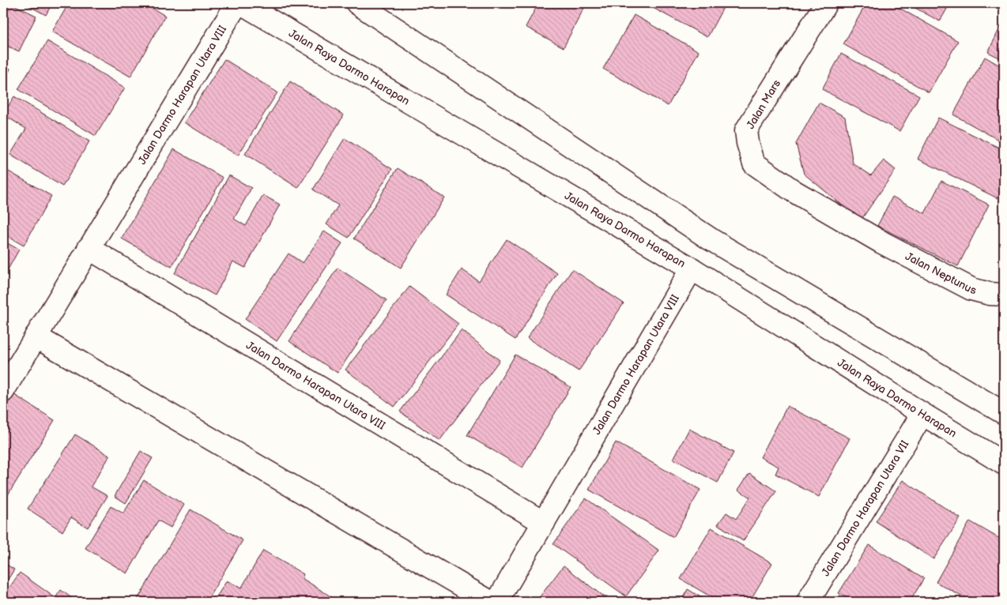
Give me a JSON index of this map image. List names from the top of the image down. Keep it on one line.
{"streets":{"street":["Jalan Raya Darmo Harapan","Jalan Darmo Harapan Utara VIII","Jalan Mars","Jalan Neptunus","Jalan Darmo Harapan Utara VII"]},"crossings":[["Jalan Raya Darmo Harapan","Jalan Darmo Harapan Utara VIII"],["Jalan Raya Darmo Harapan","Jalan Darmo Harapan Utara VII"],["Jalan Mars","Jalan Neptunus"]]}
